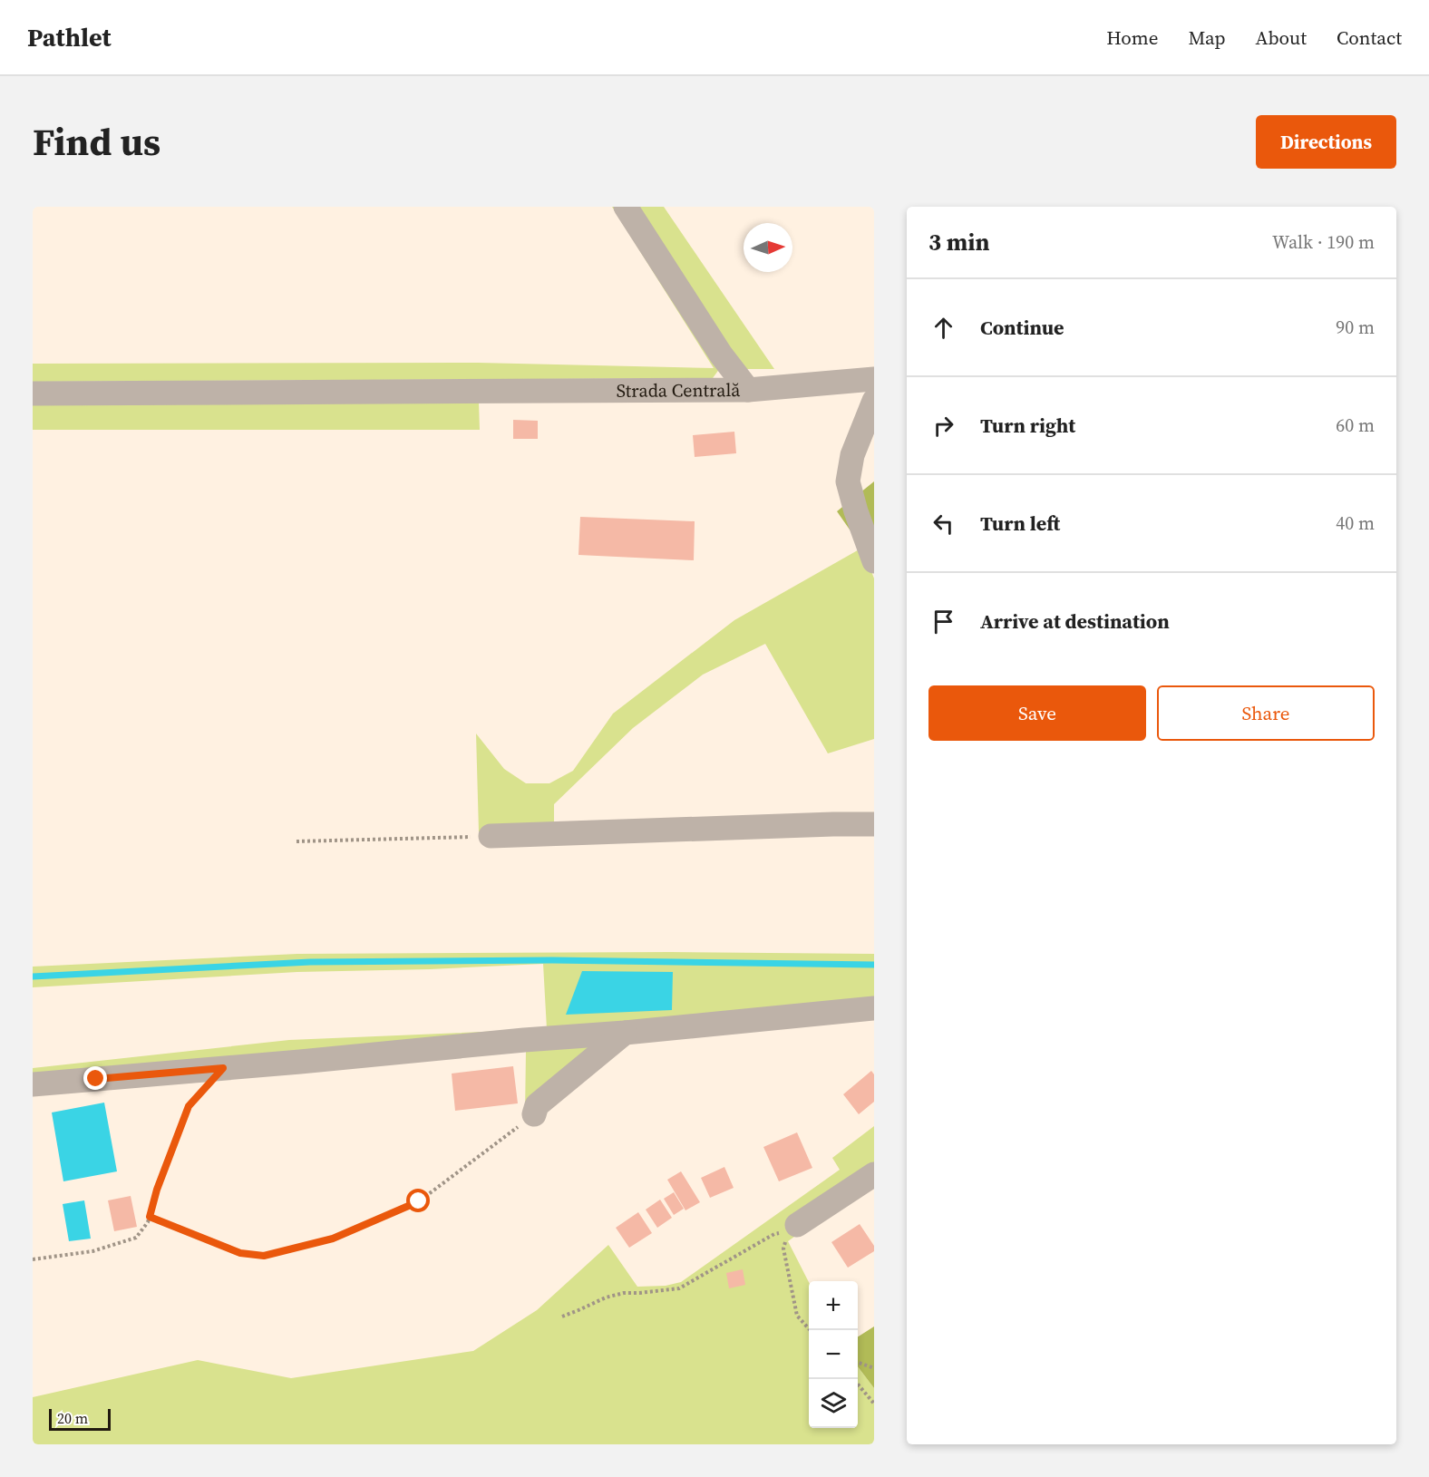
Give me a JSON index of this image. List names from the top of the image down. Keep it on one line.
{"streets":{"street":["Strada Centrală"]},"scale_bar":"20 m","north":"right","page":{"header":"Pathlet","nav":["Home","Map","About","Contact"],"title":"Find us","buttons":["Directions",["Save","Share"]],"heading":["3 min","Walk · 190 m"],"list":[["Continue","90 m"],["Turn right","60 m"],["Turn left","40 m"],"Arrive at destination"],"map_buttons":["+","−"],"scale":"20 m"}}
